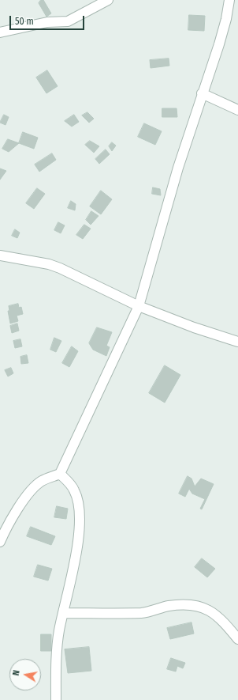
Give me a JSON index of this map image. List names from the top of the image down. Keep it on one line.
{"scale_bar":"50 m","north":"left"}
